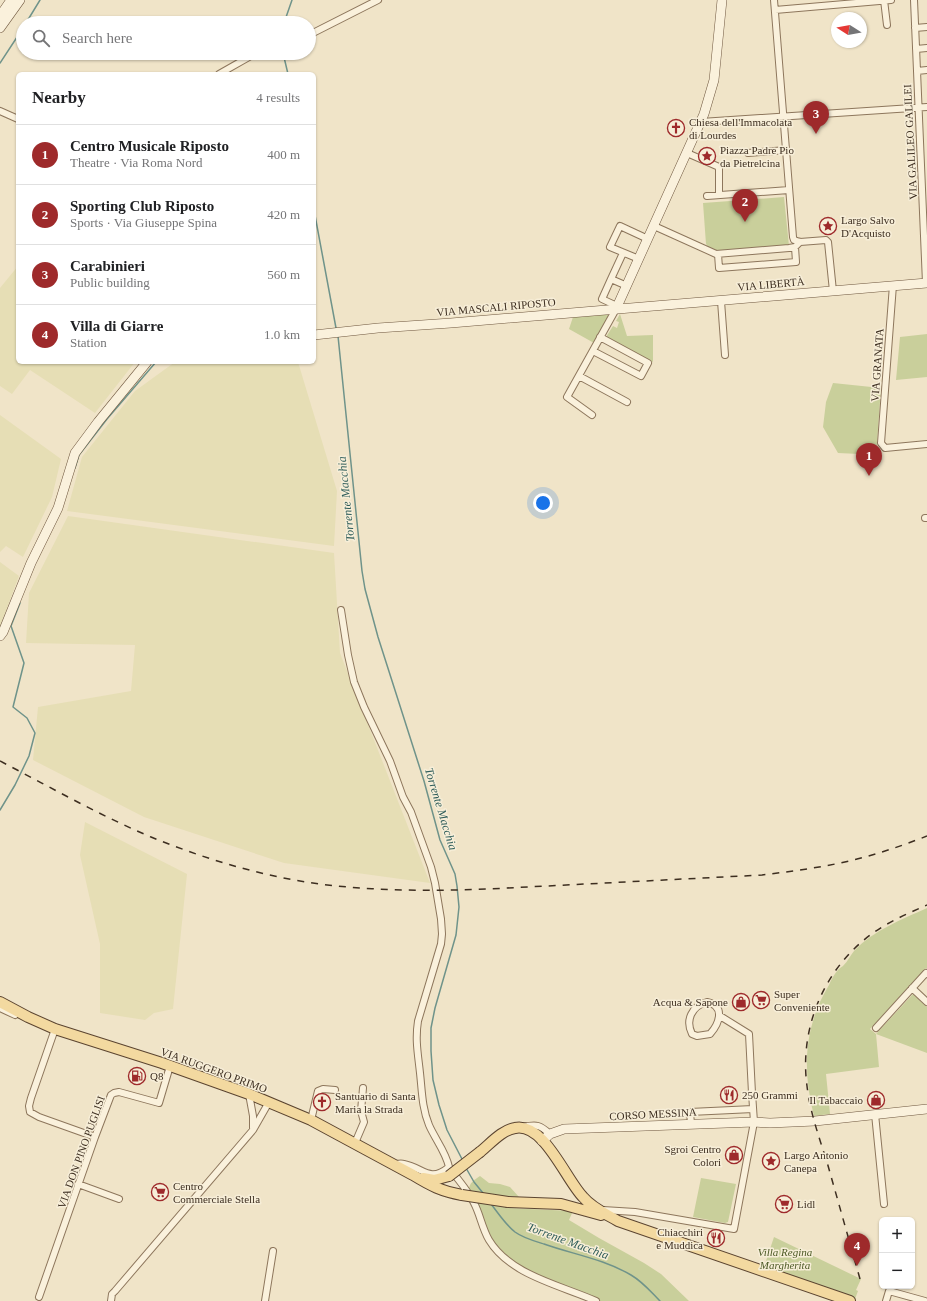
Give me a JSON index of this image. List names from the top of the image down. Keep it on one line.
{"streets":{"main road":["VIA RUGGERO PRIMO"],"street":["VIA GALILEO GALILEI","VIA LIBERTÀ","VIA MASCALI RIPOSTO","VIA GRANATA","CORSO MESSINA","VIA DON PINO PUGLISI"]},"crossings":[["VIA GALILEO GALILEI","VIA LIBERTÀ"],["VIA LIBERTÀ","VIA MASCALI RIPOSTO"],["VIA LIBERTÀ","VIA GRANATA"],["VIA RUGGERO PRIMO","VIA DON PINO PUGLISI"]],"water":["Torrente Macchia"],"parks":["Villa Regina Margherita"],"places":{"church":["Chiesa dell'Immacolata di Lourdes","Santuario di Santa Maria la Strada"],"place":["Piazza Padre Pio da Pietrelcina","Largo Salvo D'Acquisto","Largo Antonio Canepa"],"supermarket":["Super Conveniente","Centro Commerciale Stella","Lidl"],"shop":["Acqua & Sapone","Il Tabaccaio","Sgroi Centro Colori"],"fuel station":["Q8"],"restaurant":["250 Grammi","Chiacchiri e Muddica"]},"north":"left","page":{"search":"Search here","heading":["Nearby","4 results"],"pins":["3","2","1","4"],"list":[{"mark":"1","name":"Centro Musicale Riposto","note":"Theatre · Via Roma Nord","value":"400 m"},{"mark":"2","name":"Sporting Club Riposto","note":"Sports · Via Giuseppe Spina","value":"420 m"},{"mark":"3","name":"Carabinieri","note":"Public building","value":"560 m"},{"mark":"4","name":"Villa di Giarre","note":"Station","value":"1.0 km"}],"map_buttons":["+","−"]}}
